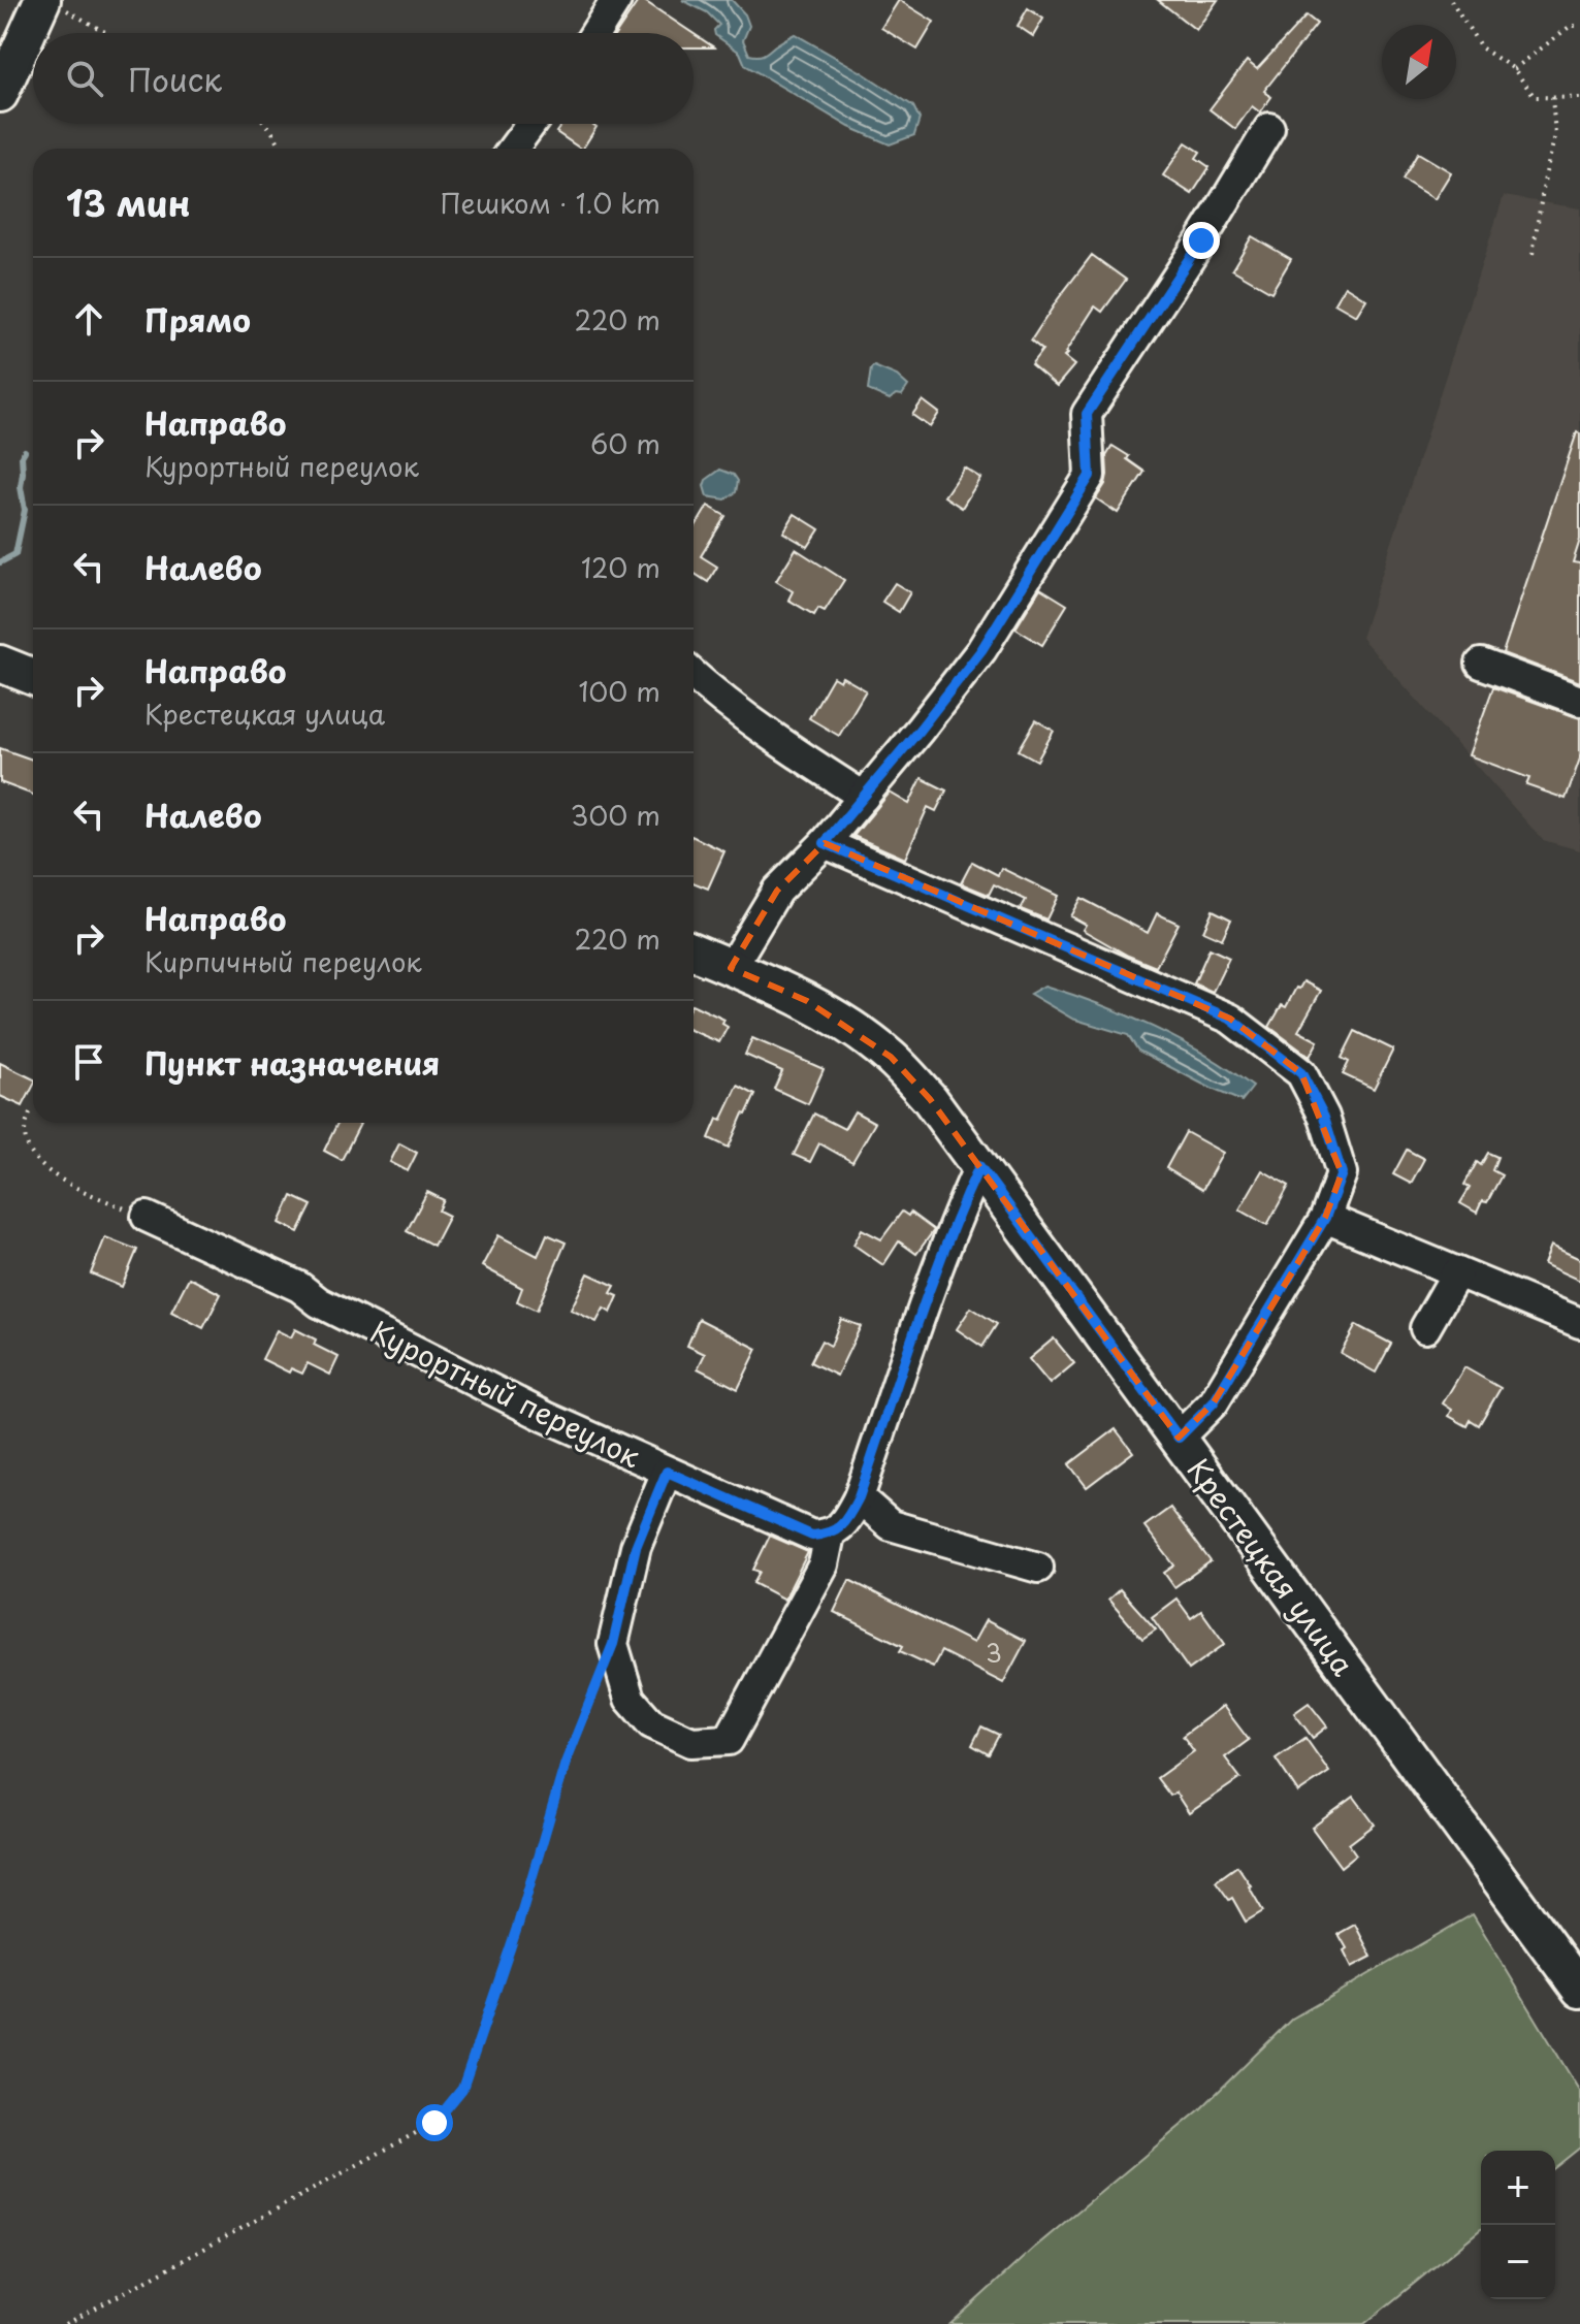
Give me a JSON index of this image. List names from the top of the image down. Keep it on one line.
{"streets":{"main road":["Крестецкая улица"],"street":["Курортный переулок"]},"house_numbers":["3"],"north":"top right","page":{"search":"Поиск","heading":["13 мин","Пешком · 1.0 km"],"list":[["Прямо","220 m"],["Направо","Курортный переулок","60 m"],["Налево","120 m"],["Направо","Крестецкая улица","100 m"],["Налево","300 m"],["Направо","Кирпичный переулок","220 m"],"Пункт назначения"],"map_buttons":["+","−"]}}
